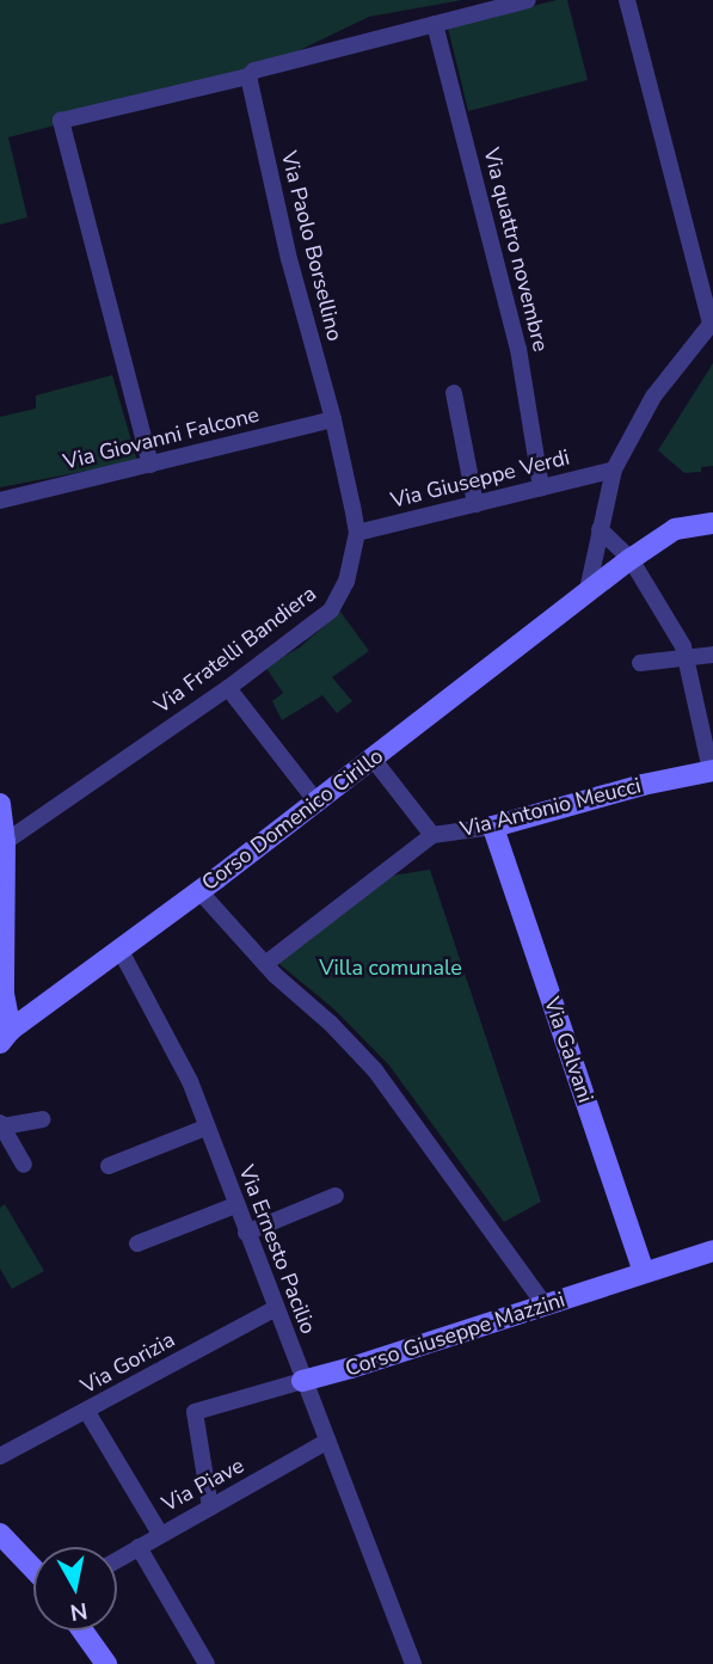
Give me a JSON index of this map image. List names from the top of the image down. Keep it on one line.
{"streets":{"street":["Via Paolo Borsellino","Via quattro novembre","Via Giovanni Falcone","Via Giuseppe Verdi","Via Fratelli Bandiera","Via Antonio Meucci","Corso Domenico Cirillo","Via Galvani","Via Ernesto Pacilio","Corso Giuseppe Mazzini","Via Gorizia","Via Piave"]},"crossings":[["Via Paolo Borsellino","Via Giovanni Falcone"],["Via Paolo Borsellino","Via Fratelli Bandiera"],["Via quattro novembre","Via Giuseppe Verdi"],["Via Giovanni Falcone","Via Fratelli Bandiera"],["Via Giuseppe Verdi","Via Fratelli Bandiera"],["Via Antonio Meucci","Corso Domenico Cirillo"],["Via Antonio Meucci","Via Galvani"],["Corso Domenico Cirillo","Via Ernesto Pacilio"],["Via Galvani","Corso Giuseppe Mazzini"],["Via Ernesto Pacilio","Corso Giuseppe Mazzini"],["Via Ernesto Pacilio","Via Gorizia"],["Via Ernesto Pacilio","Via Piave"],["Corso Giuseppe Mazzini","Via Piave"]],"parks":["Villa comunale"],"north":"bottom"}
